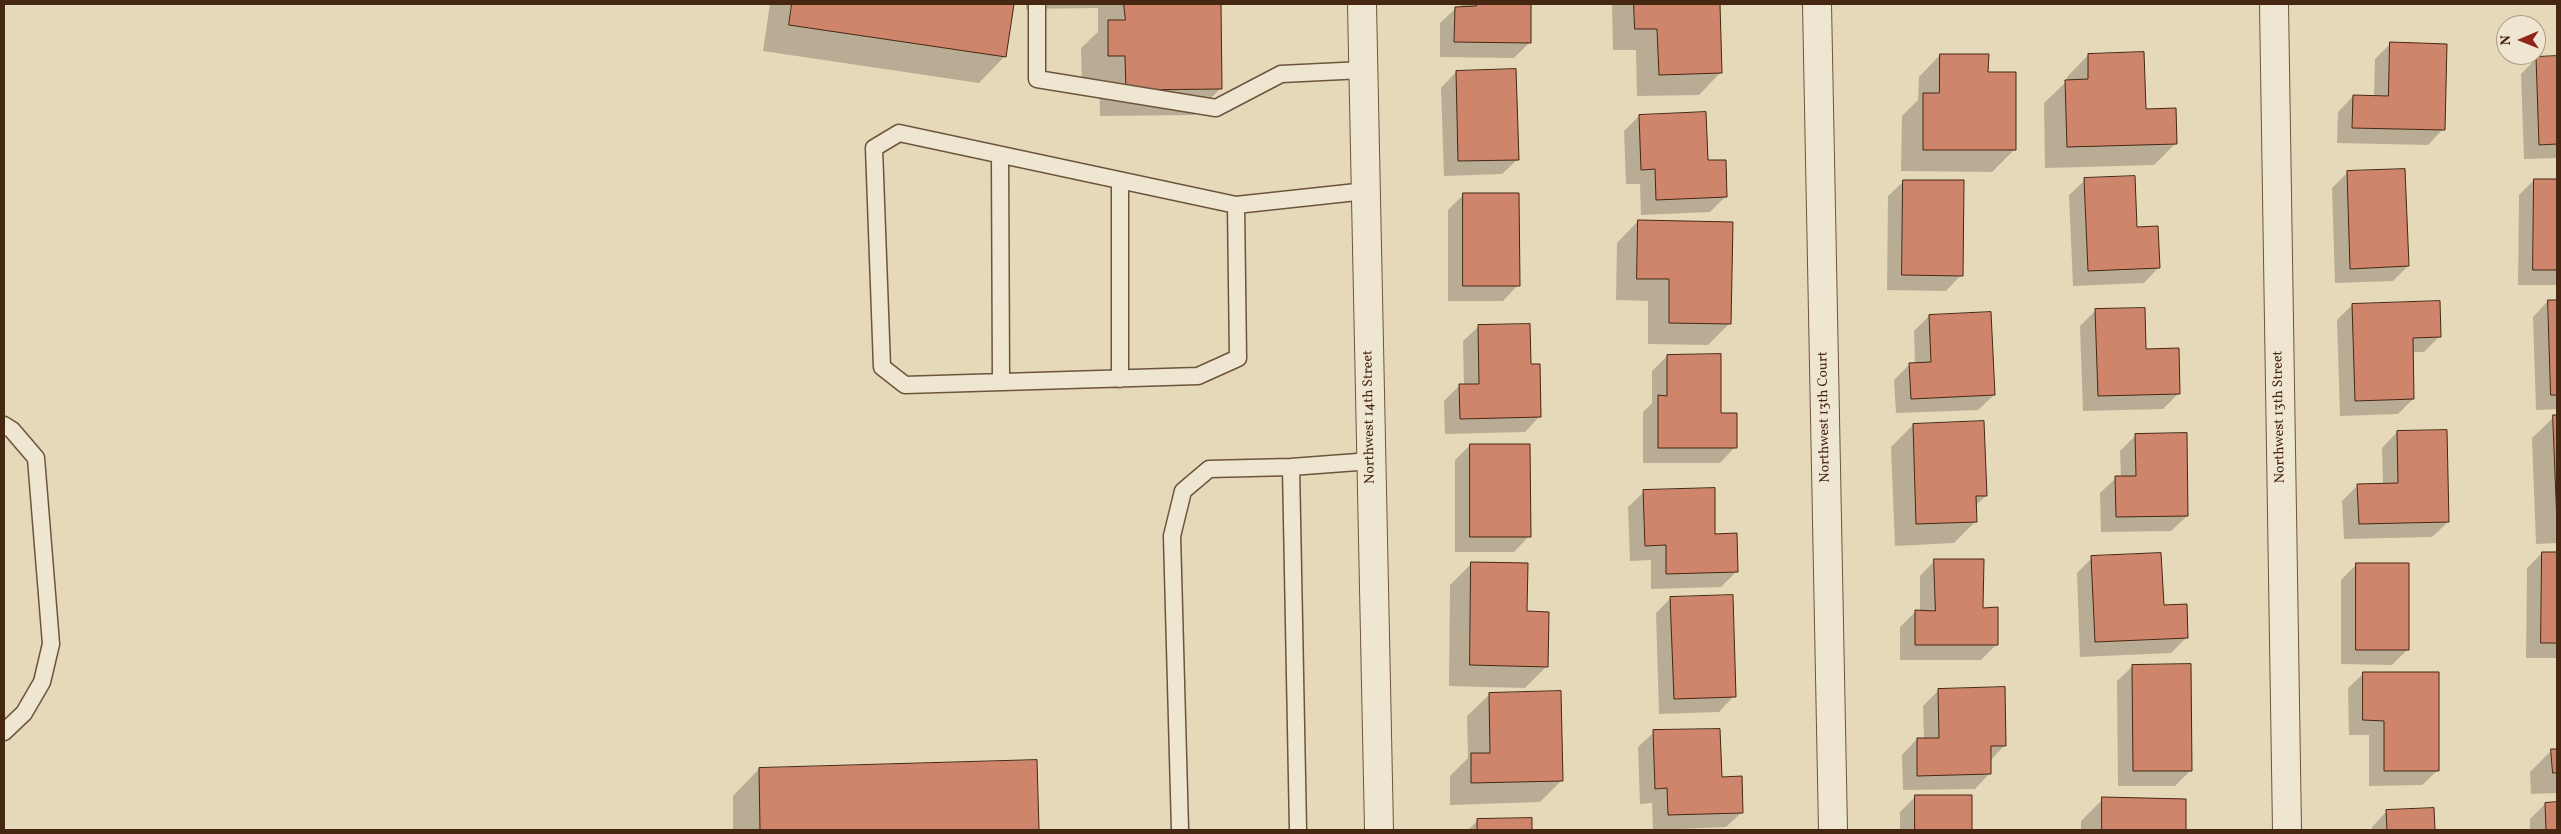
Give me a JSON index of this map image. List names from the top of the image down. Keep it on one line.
{"streets":{"street":["Northwest 14th Street","Northwest 13th Court","Northwest 13th Street"]},"north":"left"}
